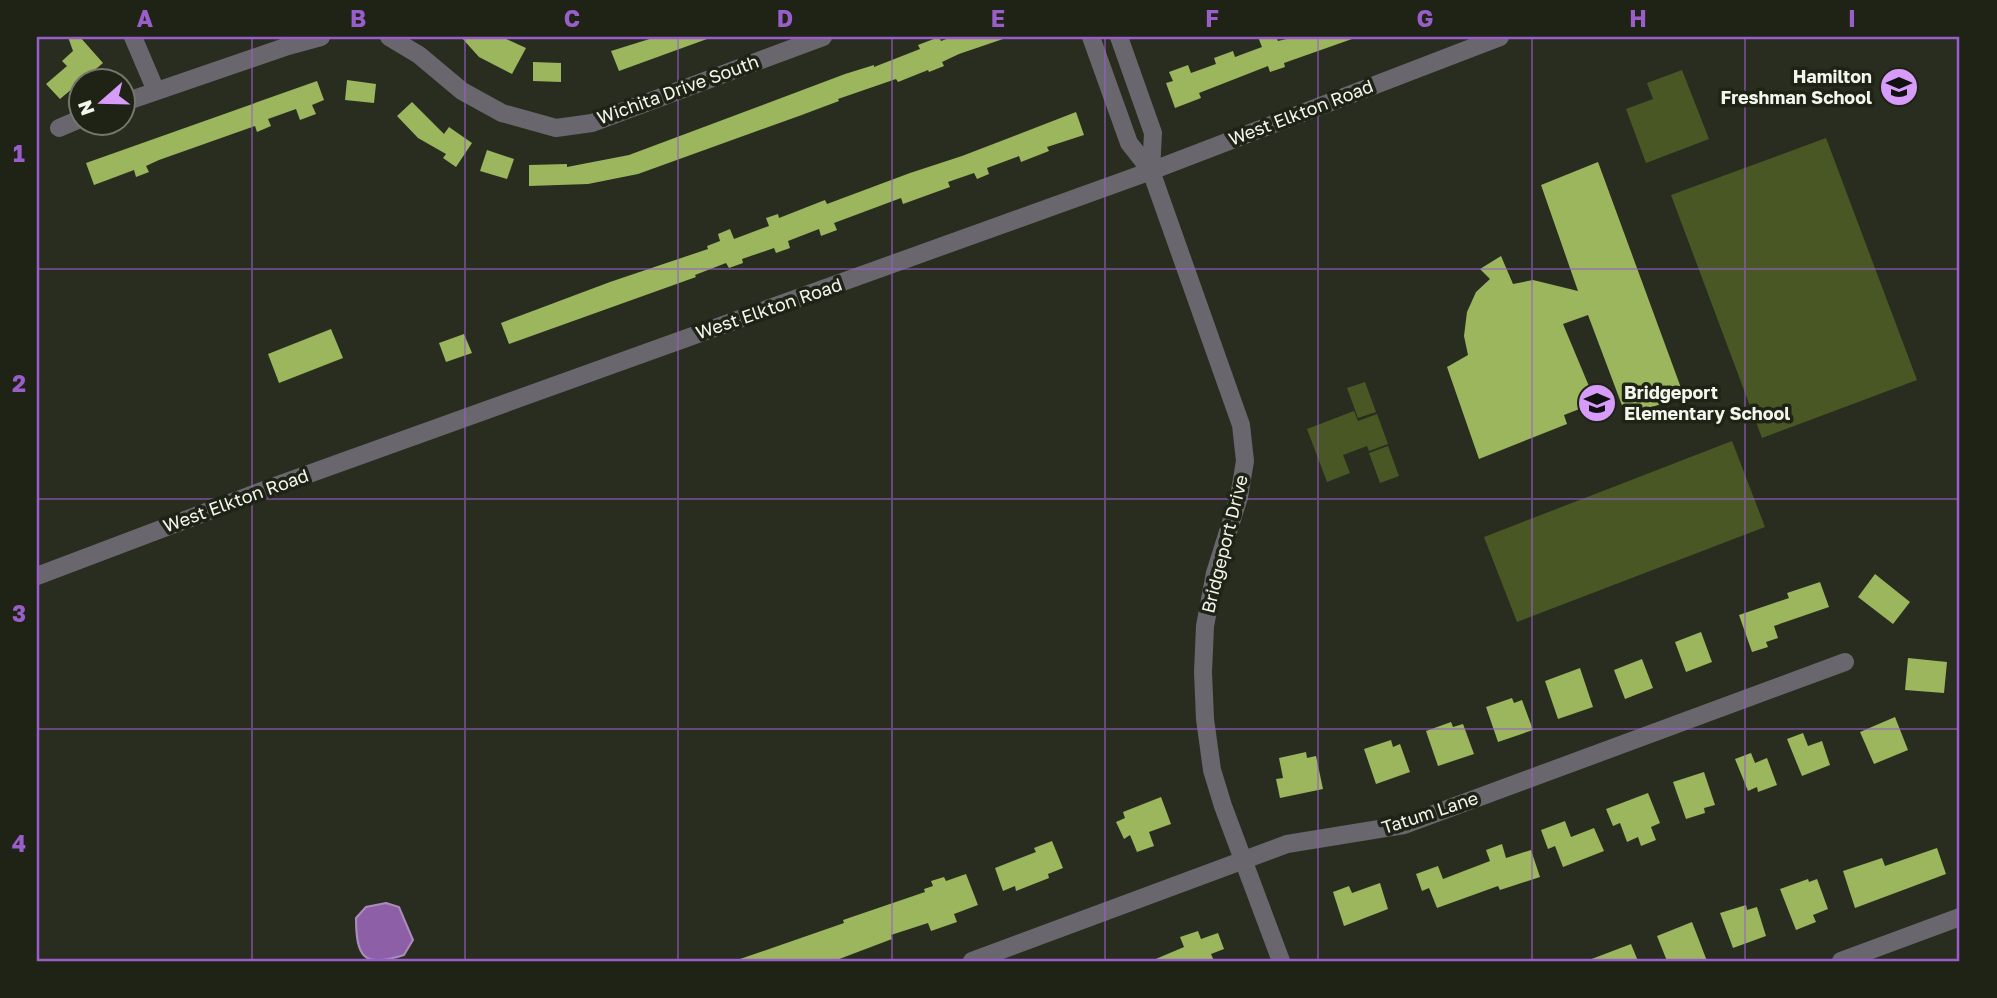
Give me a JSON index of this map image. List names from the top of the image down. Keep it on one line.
{"streets":{"street":["Wichita Drive South","West Elkton Road","Bridgeport Drive","Tatum Lane"]},"crossings":[["West Elkton Road","Bridgeport Drive"],["Bridgeport Drive","Tatum Lane"]],"places":{"school or university":["Hamilton Freshman School","Bridgeport Elementary School"]},"north":"left","grid":{"columns":["A","B","C","D","E","F","G","H","I"],"rows":["1","2","3","4"]}}
